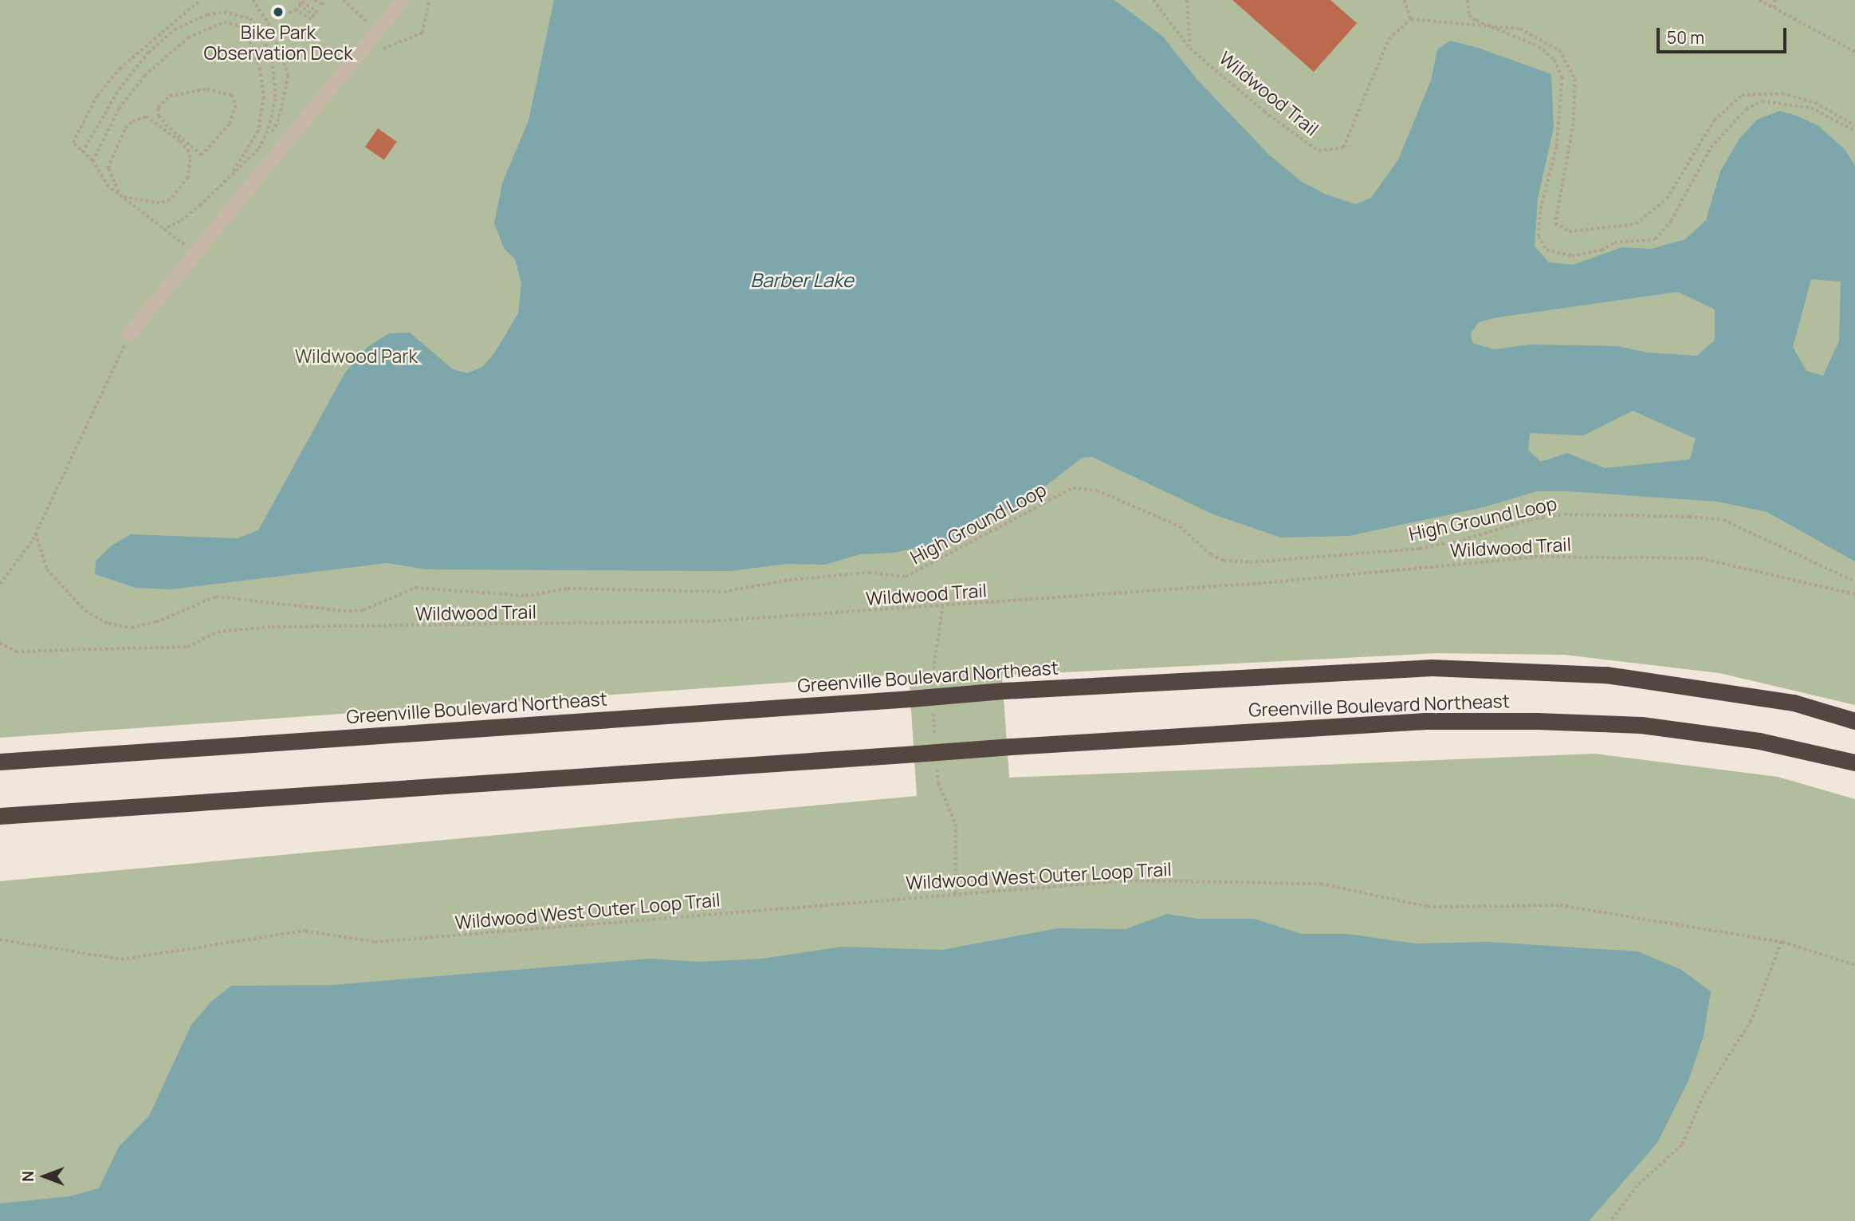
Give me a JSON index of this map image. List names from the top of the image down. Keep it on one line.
{"streets":{"highway":["Greenville Boulevard Northeast"],"path":["Wildwood Trail","High Ground Loop","Wildwood West Outer Loop Trail"]},"water":["Barber Lake"],"parks":["Wildwood Park"],"places":["Bike Park Observation Deck"],"scale_bar":"50 m","north":"left"}
